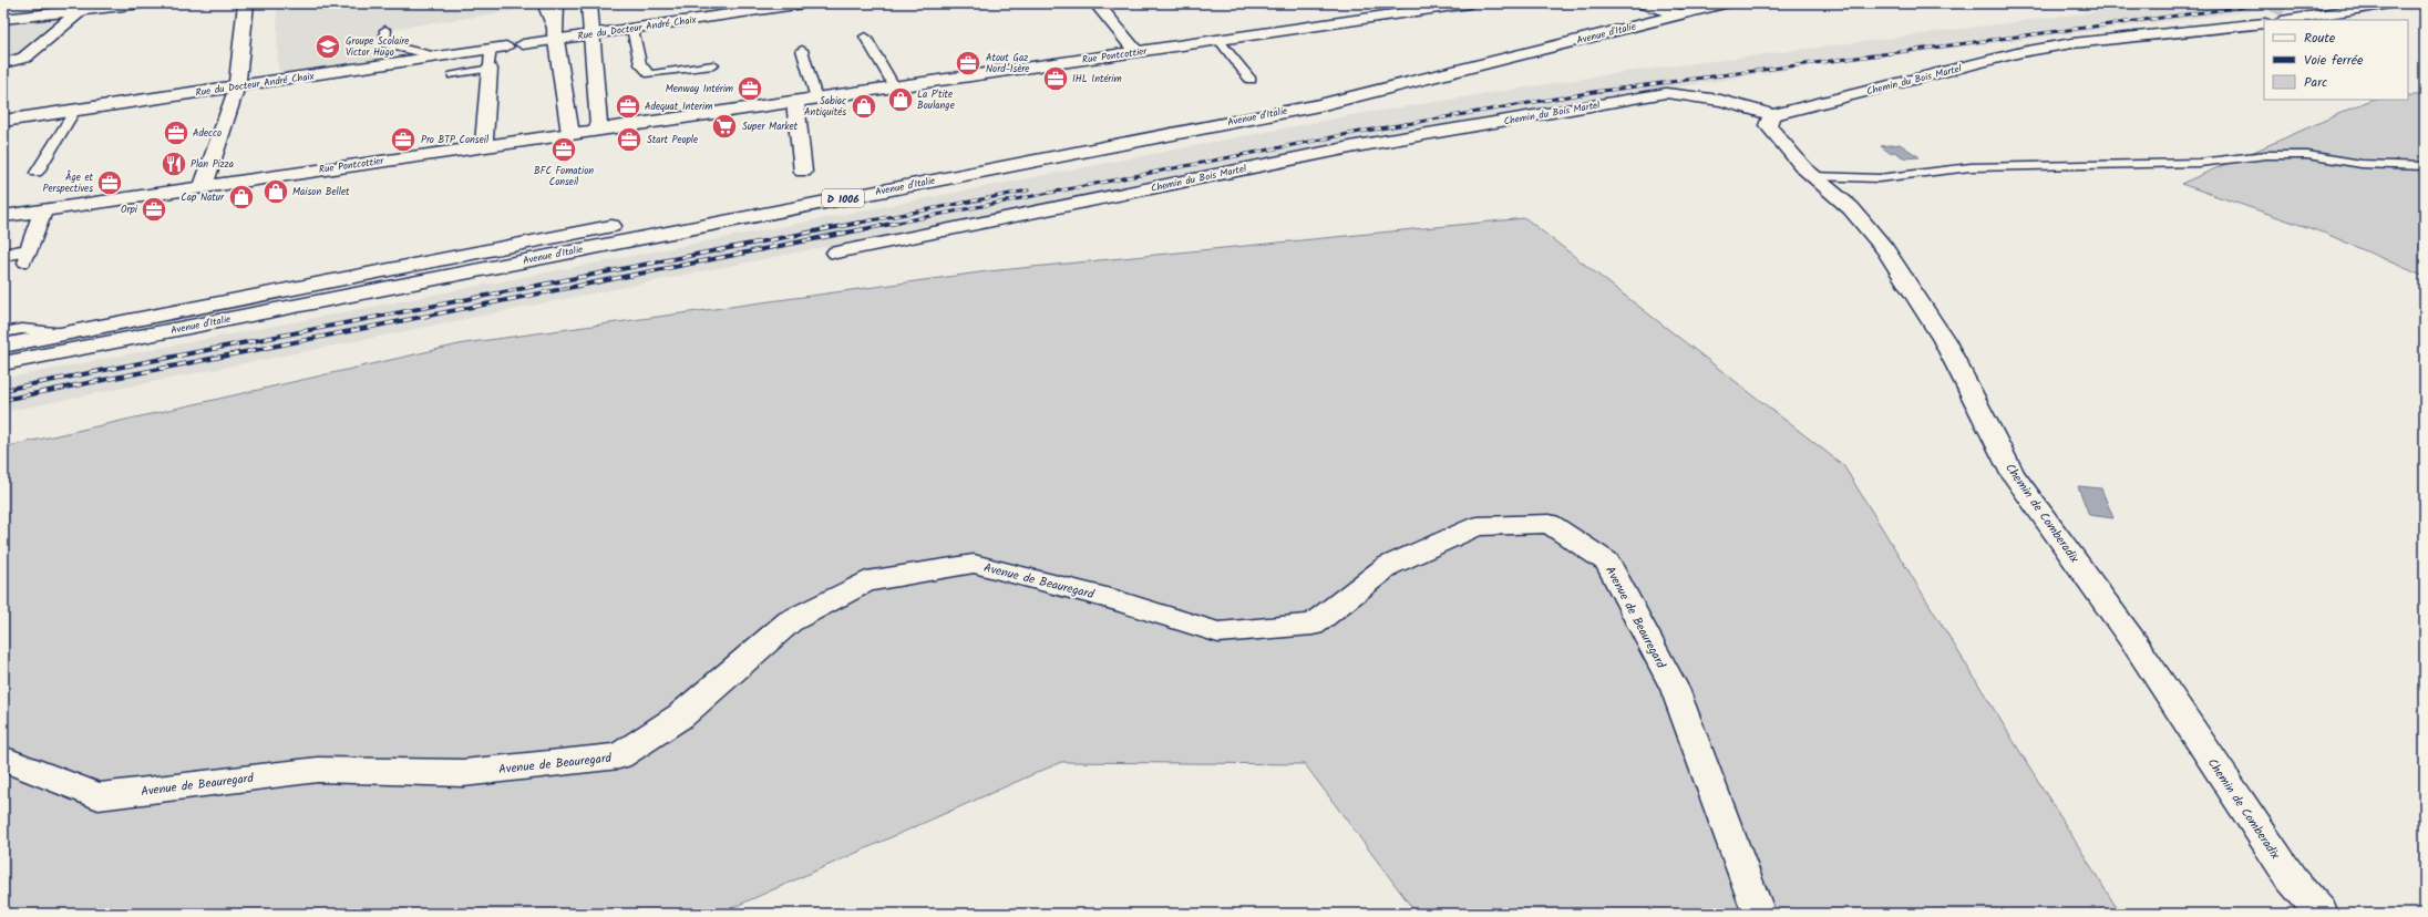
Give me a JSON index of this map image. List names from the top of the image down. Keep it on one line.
{"streets":{"street":["Rue du Docteur André Chaix","Avenue d'Italie","Rue Pontcottier","Chemin du Bois Martel","D 1006","Chemin de Comberadix","Avenue de Beauregard"]},"crossings":[["Chemin du Bois Martel","Chemin de Comberadix"]],"places":{"school or university":["Groupe Scolaire Victor Hugo"],"office":["Atout Gaz Nord-Isère","IHL Intérim","Menway Intérim","Adequat Interim","Adecco","Pro BTP Conseil","Start People","BFC Fomation Conseil","Âge et Perspectives","Orpi"],"shop":["La P'tite Boulange","Sabiac Antiquités","Maison Bellet","Cap Natur"],"supermarket":["Super Market"],"restaurant":["Plan Pizza"]},"legend":["Route","Voie ferrée","Parc"]}
